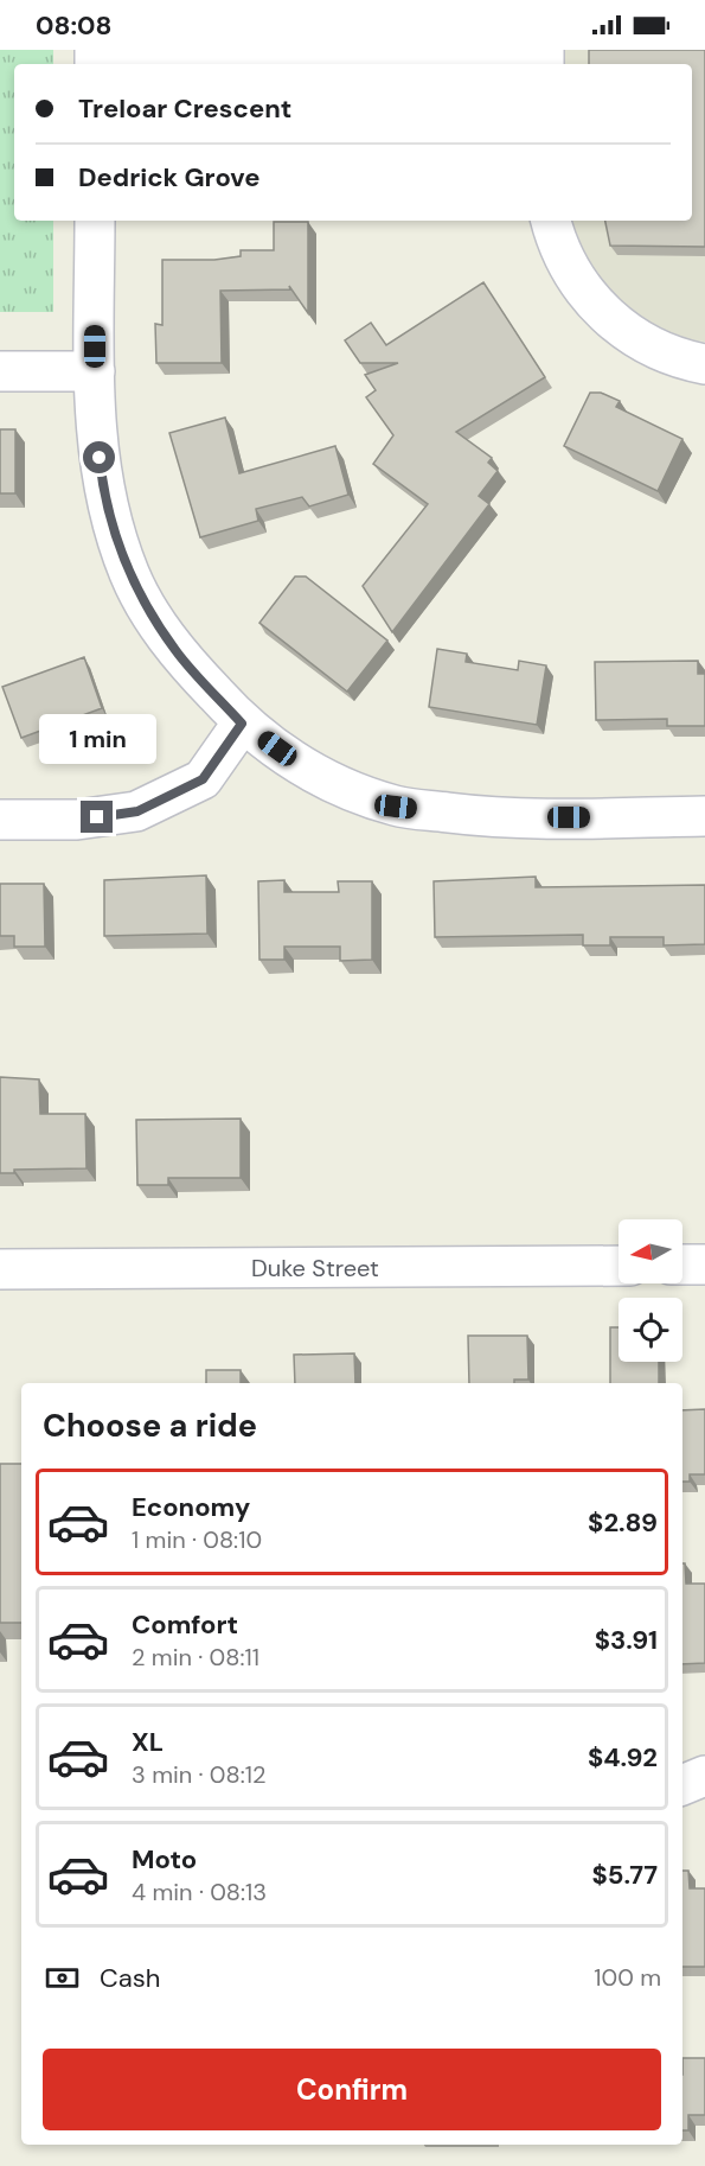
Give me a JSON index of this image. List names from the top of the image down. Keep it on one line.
{"streets":{"street":["Duke Street"]},"north":"left","page":{"status":"08:08","banner":["Treloar Crescent","Dedrick Grove"],"bubble":"1 min","heading":"Choose a ride","list":[{"name":"Economy","note":"1 min · 08:10","value":"$2.89"},{"name":"Comfort","note":"2 min · 08:11","value":"$3.91"},{"name":"XL","note":"3 min · 08:12","value":"$4.92"},{"name":"Moto","note":"4 min · 08:13","value":"$5.77"}],"pay":["Cash","100 m"],"buttons":"Confirm"}}
